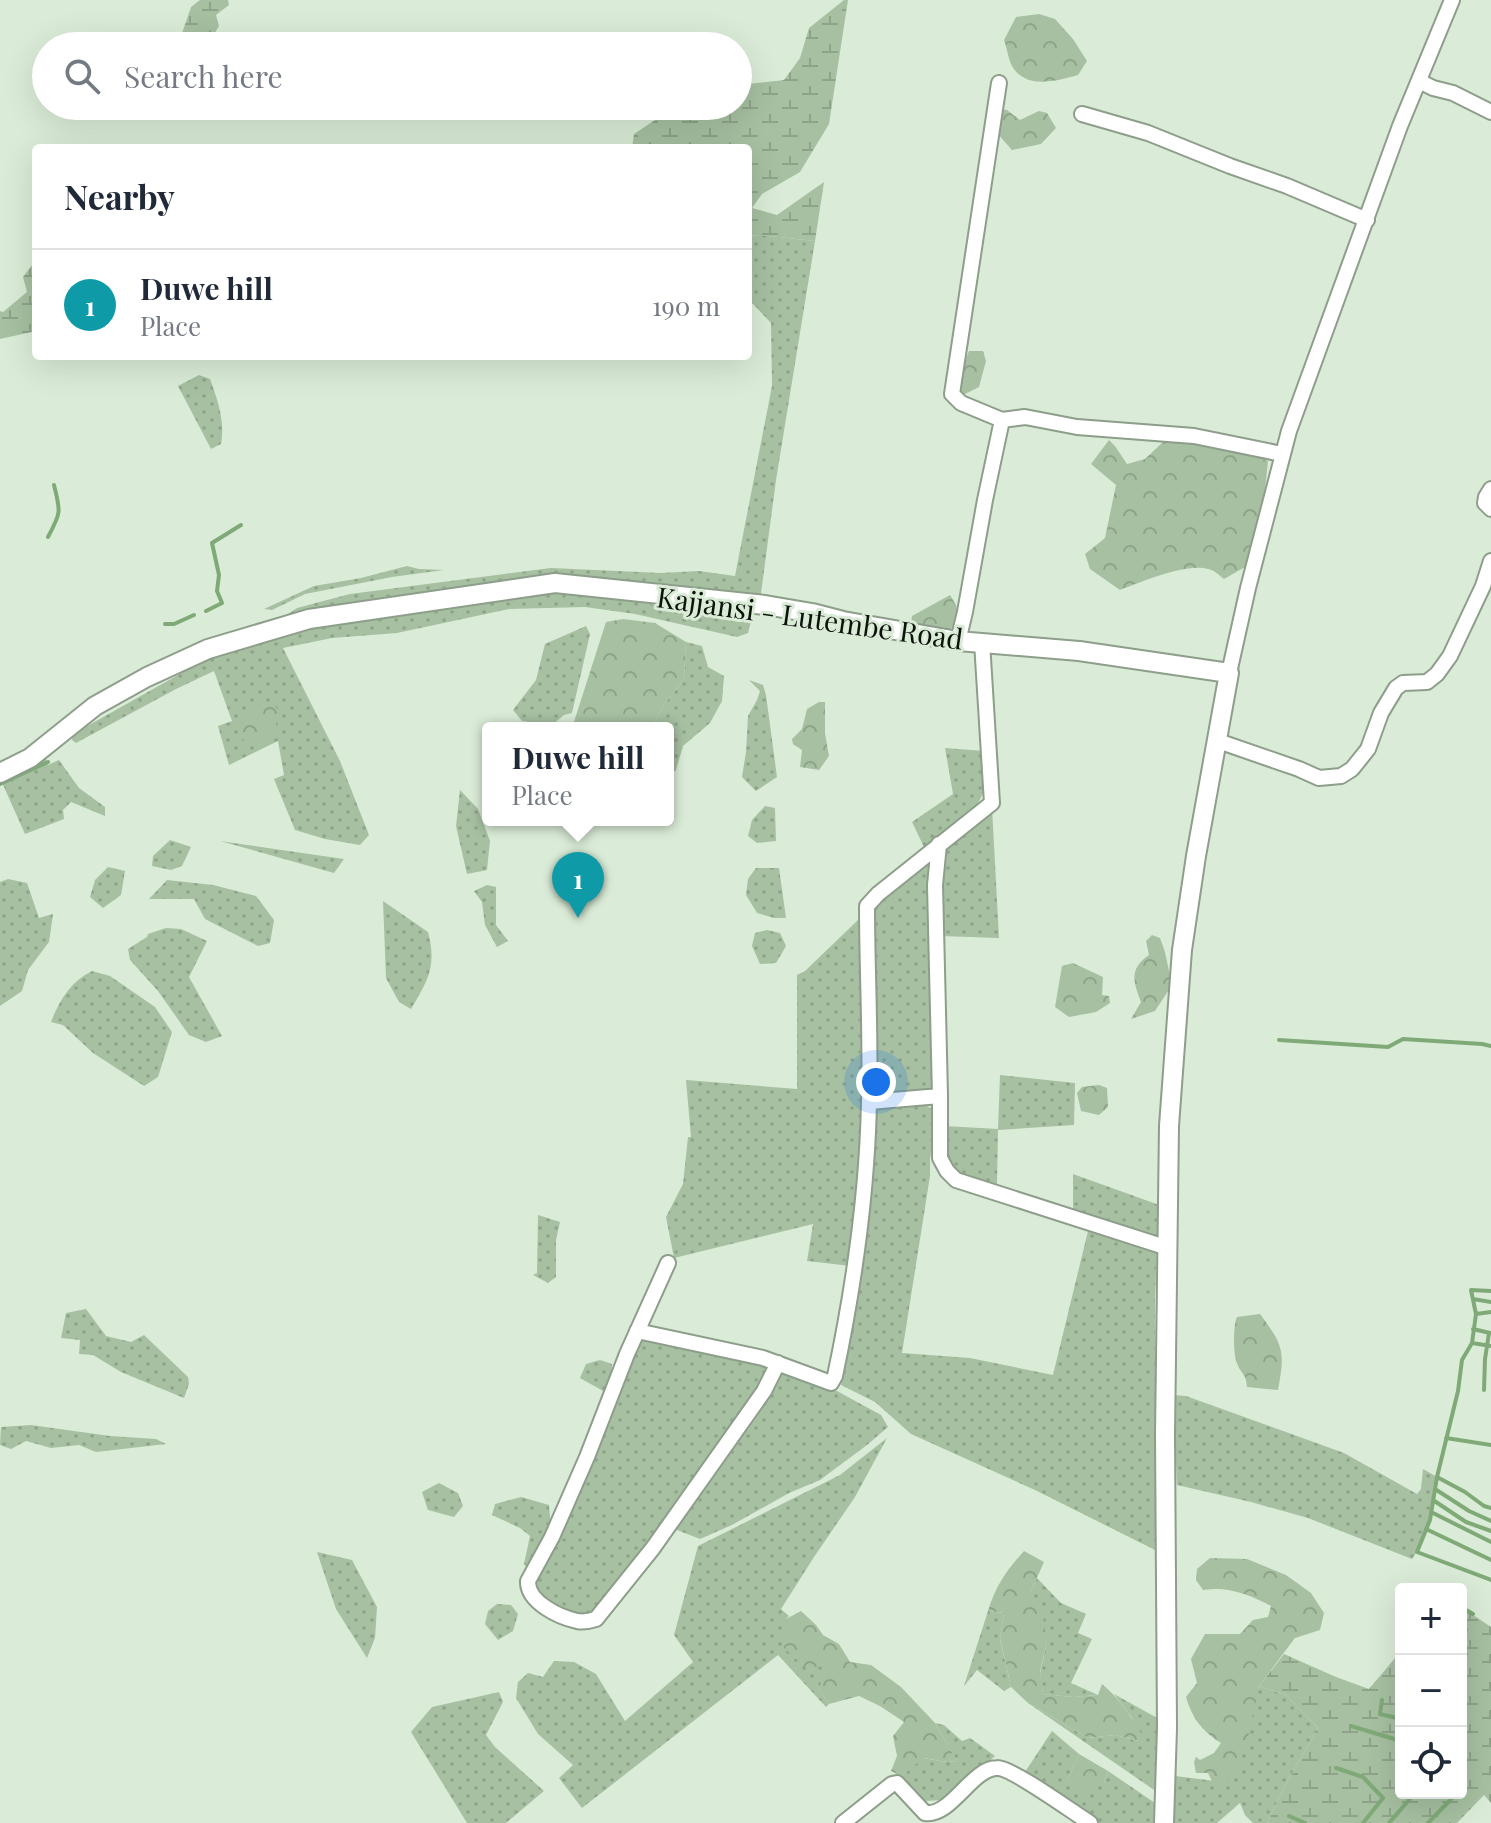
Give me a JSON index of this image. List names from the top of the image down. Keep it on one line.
{"streets":{"street":["Kajjansi - Lutembe Road"]},"page":{"search":"Search here","heading":"Nearby","list":[{"mark":"1","name":"Duwe hill","note":"Place","value":"190 m"}],"popup":["Duwe hill","Place"],"pins":"1","map_buttons":["+","−"]}}
